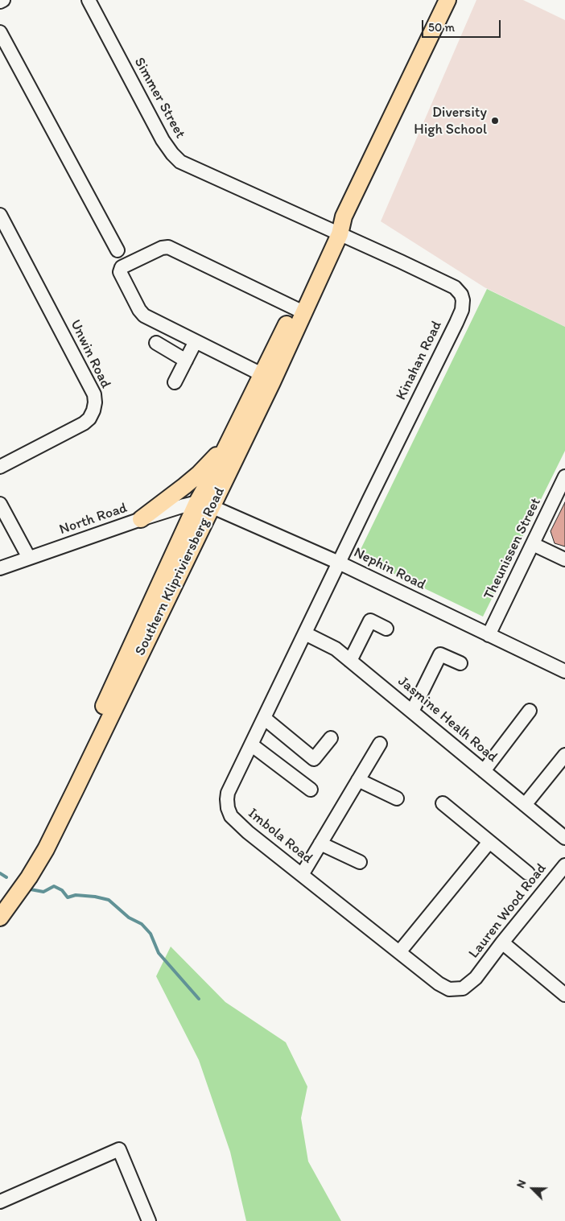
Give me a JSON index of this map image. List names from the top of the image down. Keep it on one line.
{"streets":{"main road":["Southern Klipriviersberg Road"],"street":["Simmer Street","Unwin Road","Kinahan Road","North Road","Theunissen Street","Nephin Road","Jasmine Healh Road","Imbola Road","Lauren Wood Road"]},"crossings":[["Simmer Street","Kinahan Road"],["Simmer Street","Southern Klipriviersberg Road"],["Kinahan Road","Nephin Road"],["Kinahan Road","Southern Klipriviersberg Road"],["Kinahan Road","Imbola Road"],["North Road","Nephin Road"],["North Road","Southern Klipriviersberg Road"],["Theunissen Street","Nephin Road"],["Nephin Road","Southern Klipriviersberg Road"],["Nephin Road","Imbola Road"],["Jasmine Healh Road","Imbola Road"],["Imbola Road","Lauren Wood Road"]],"places":["Diversity High School"],"scale_bar":"50 m","north":"top left"}
